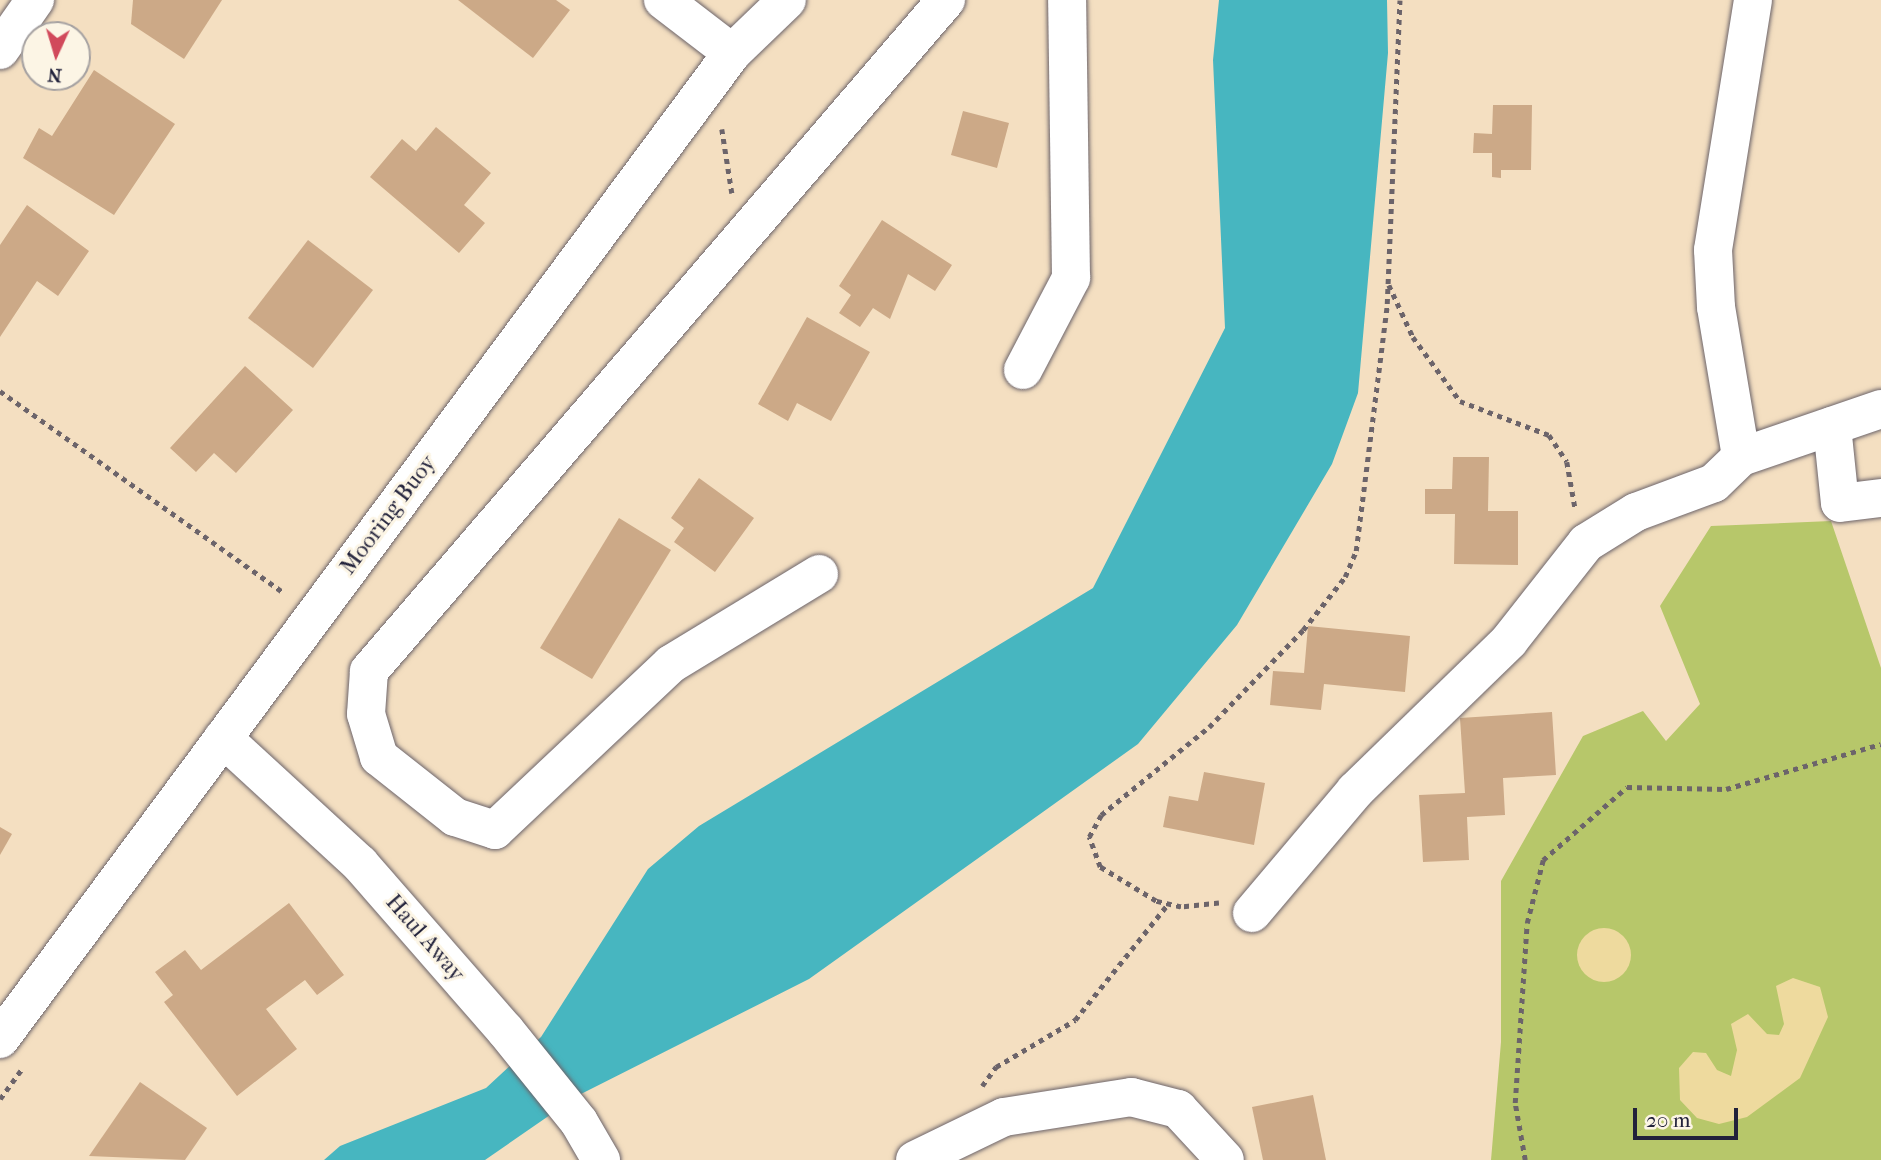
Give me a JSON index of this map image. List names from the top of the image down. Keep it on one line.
{"streets":{"street":["Mooring Buoy","Haul Away"]},"crossings":[["Mooring Buoy","Haul Away"]],"scale_bar":"20 m","north":"bottom"}
